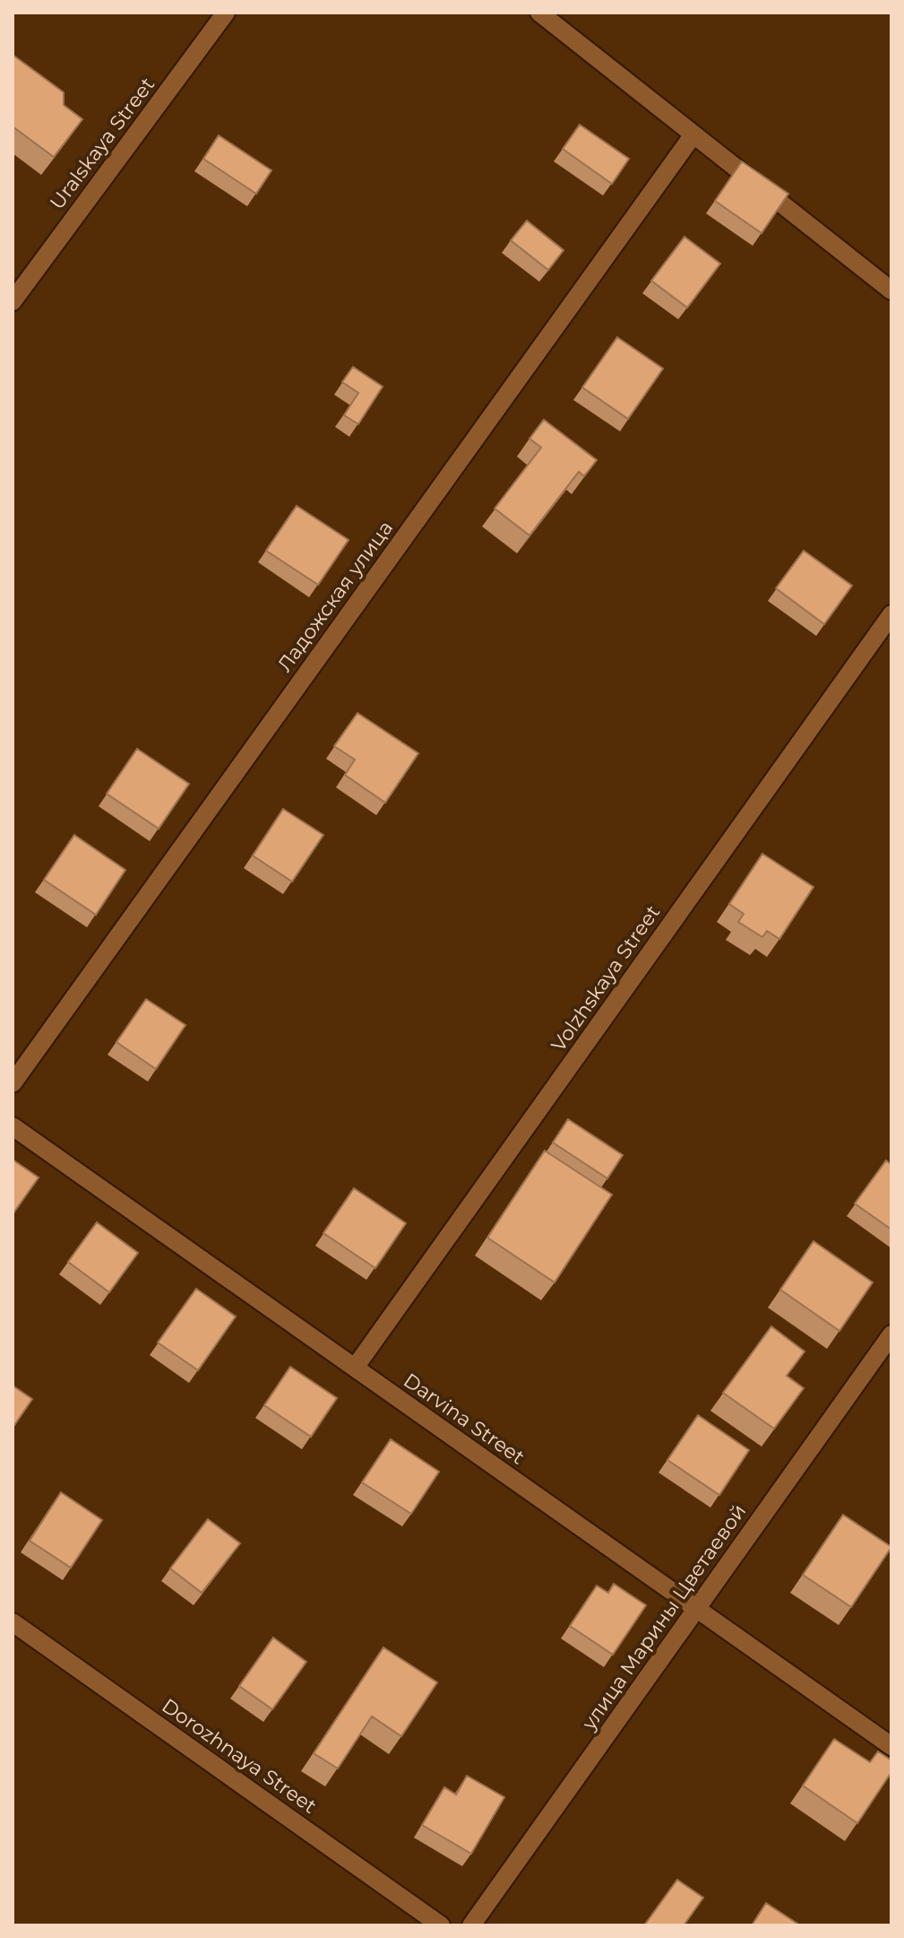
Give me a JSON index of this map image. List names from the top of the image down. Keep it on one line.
{"streets":{"street":["Uralskaya Street","Ладожская улица","Volzhskaya Street","Darvina Street","улица Марины Цветаевой","Dorozhnaya Street"]},"crossings":[["Volzhskaya Street","Darvina Street"],["Darvina Street","улица Марины Цветаевой"]]}
